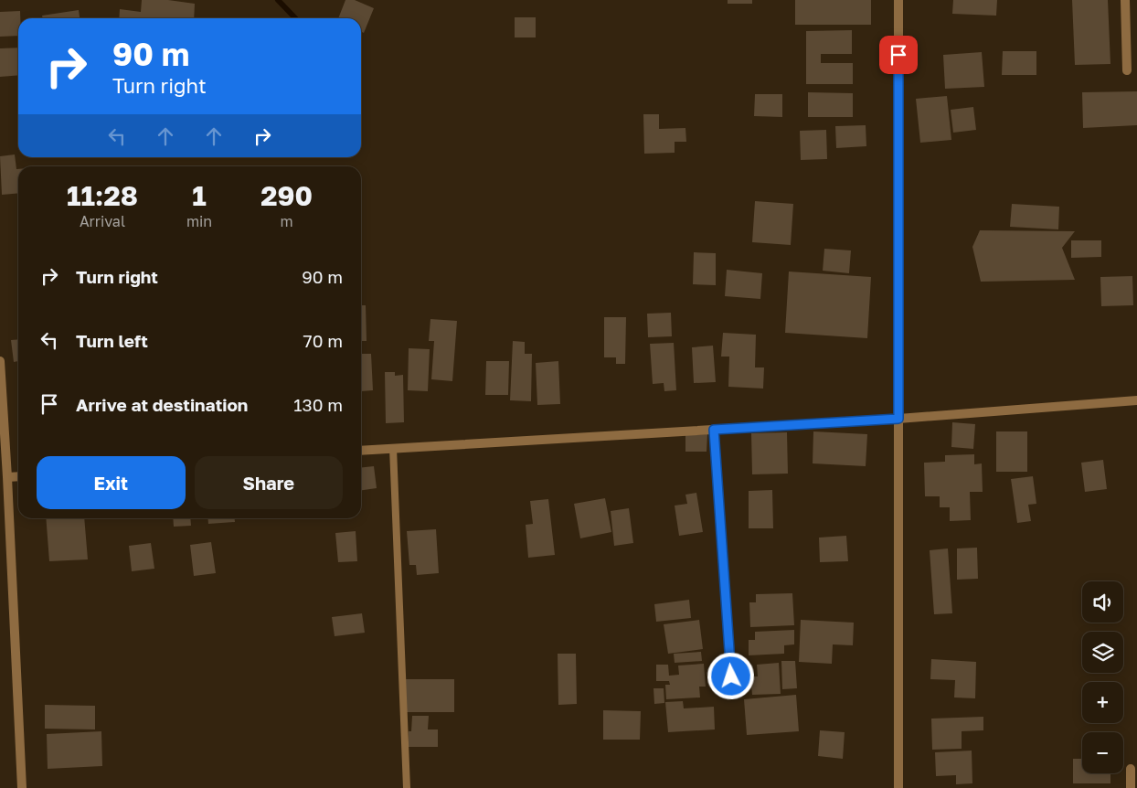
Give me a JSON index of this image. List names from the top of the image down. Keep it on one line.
{"page":{"turn":["90 m","Turn right"],"eta":["11:28","Arrival","1","min","290","m"],"list":[{"name":"Turn right","value":"90 m"},{"name":"Turn left","value":"70 m"},{"name":"Arrive at destination","value":"130 m"}],"buttons":["Exit","Share"],"map_buttons":["+","−"]}}
